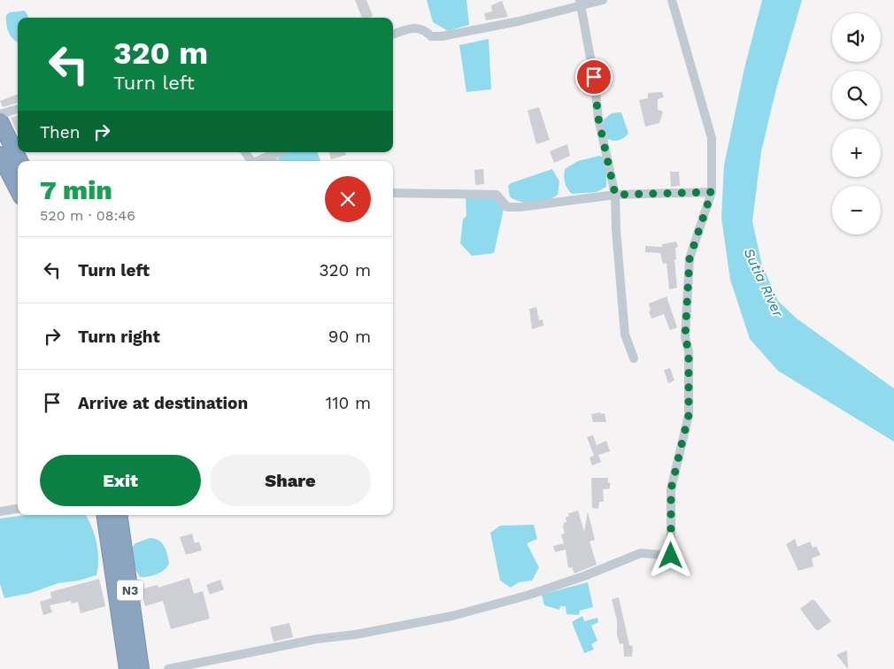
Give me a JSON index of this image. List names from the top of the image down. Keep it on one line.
{"streets":{"highway":["N3"]},"water":["Sutia River"],"page":{"map_buttons":["+","−"],"turn":["320 m","Turn left"],"then":"Then","heading":["7 min","520 m · 08:46"],"list":[{"name":"Turn left","value":"320 m"},{"name":"Turn right","value":"90 m"},{"name":"Arrive at destination","value":"110 m"}],"buttons":["Exit","Share"]}}
